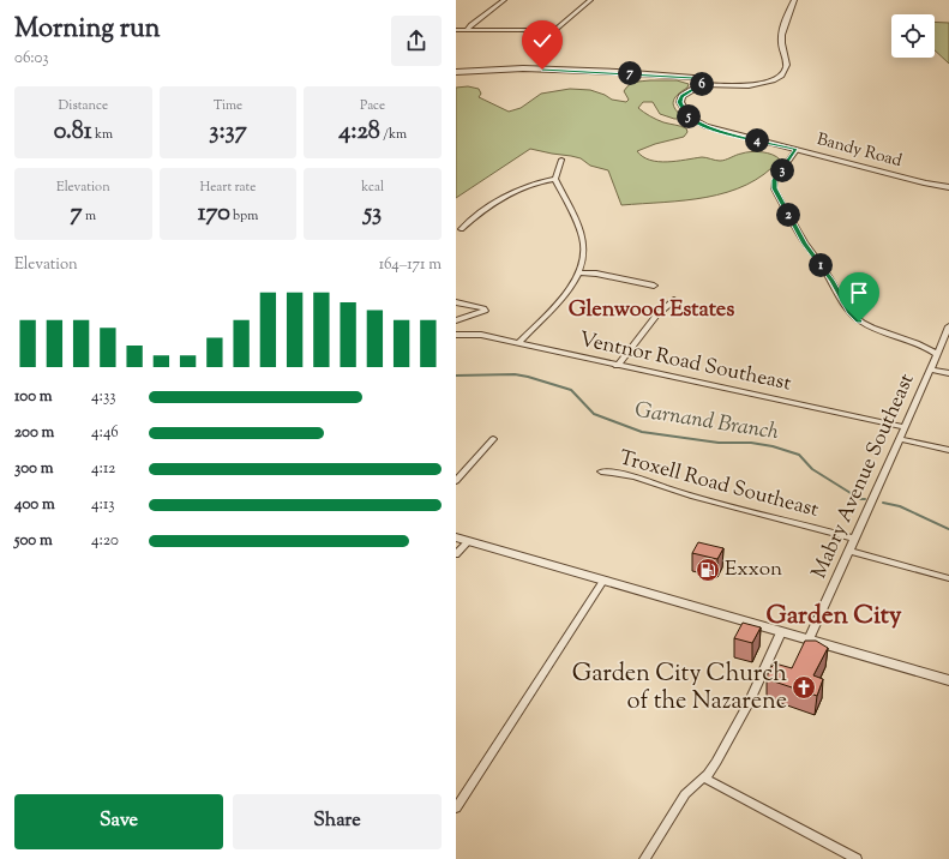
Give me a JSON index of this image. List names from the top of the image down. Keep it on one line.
{"streets":{"street":["Bandy Road","Ventnor Road Southeast","Mabry Avenue Southeast","Troxell Road Southeast"]},"crossings":[["Ventnor Road Southeast","Mabry Avenue Southeast"],["Mabry Avenue Southeast","Troxell Road Southeast"]],"districts":["Glenwood Estates","Garden City"],"water":["Garnand Branch"],"places":{"fuel station":["Exxon"],"church":["Garden City Church of the Nazarene"]},"page":{"heading":["Morning run","06:03"],"pins":["7","6","5","4","3","2","1"],"stats":[["Distance","0.81 km"],["Time","3:37"],["Pace","4:28 /km"],["Elevation","7 m"],["Heart rate","170 bpm"],["kcal","53"]],"chart":["Elevation","164–171 m"],"list":[{"name":"100 m","note":"4:33"},{"name":"200 m","note":"4:46"},{"name":"300 m","note":"4:12"},{"name":"400 m","note":"4:13"},{"name":"500 m","note":"4:20"}],"buttons":["Save","Share"]}}
